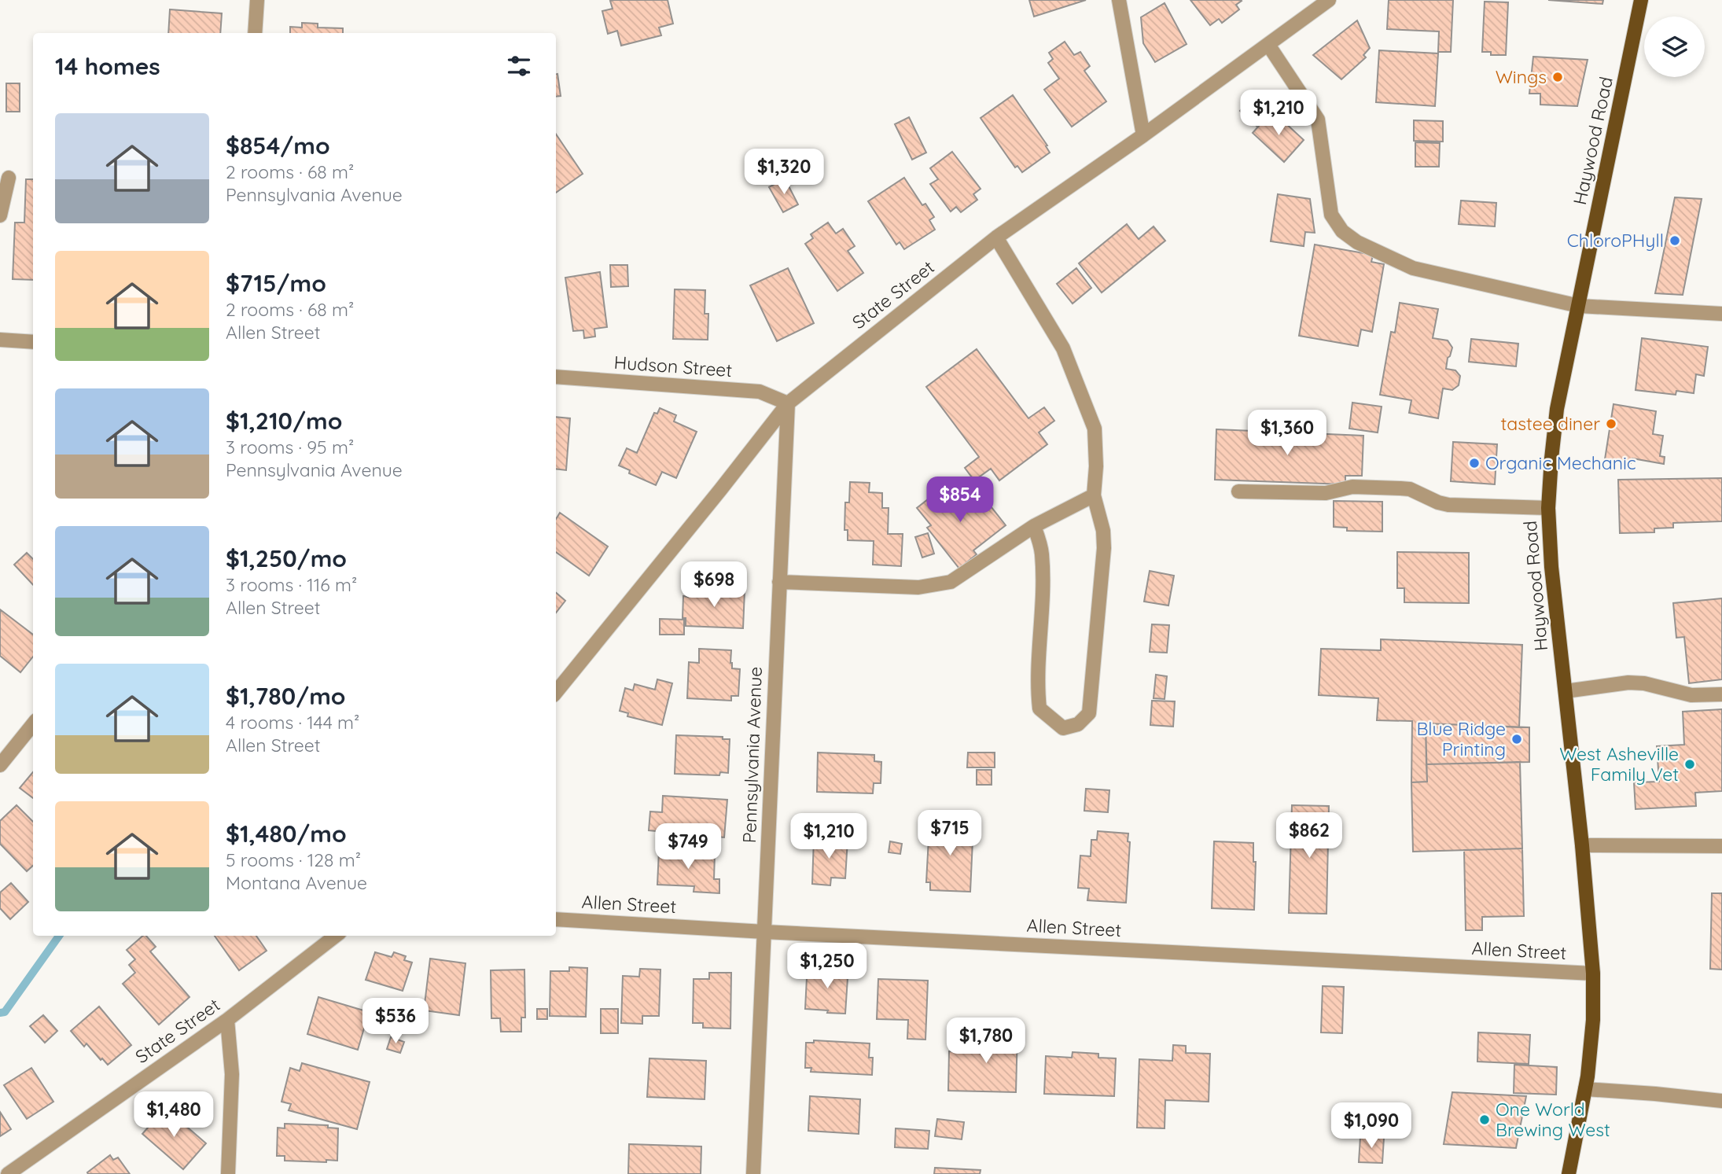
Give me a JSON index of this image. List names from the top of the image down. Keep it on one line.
{"streets":{"main road":["Haywood Road"],"street":["State Street","Hudson Street","Pennsylvania Avenue","Allen Street"]},"crossings":[["Haywood Road","Allen Street"],["State Street","Hudson Street"],["State Street","Pennsylvania Avenue"],["Hudson Street","Pennsylvania Avenue"],["Pennsylvania Avenue","Allen Street"]],"places":["Wings","ChloroPHyll","tastee diner","Organic Mechanic","Blue Ridge Printing","West Asheville Family Vet","One World Brewing West"],"page":{"heading":"14 homes","price":["$1,210","$1,320","$1,360","$854","$698","$715","$862","$1,210","$749","$1,250","$536","$1,780","$1,480","$1,090"],"list":[{"name":"$854/mo","note":"2 rooms · 68 m² · Pennsylvania Avenue"},{"name":"$715/mo","note":"2 rooms · 68 m² · Allen Street"},{"name":"$1,210/mo","note":"3 rooms · 95 m² · Pennsylvania Avenue"},{"name":"$1,250/mo","note":"3 rooms · 116 m² · Allen Street"},{"name":"$1,780/mo","note":"4 rooms · 144 m² · Allen Street"},{"name":"$1,480/mo","note":"5 rooms · 128 m² · Montana Avenue"}]}}
